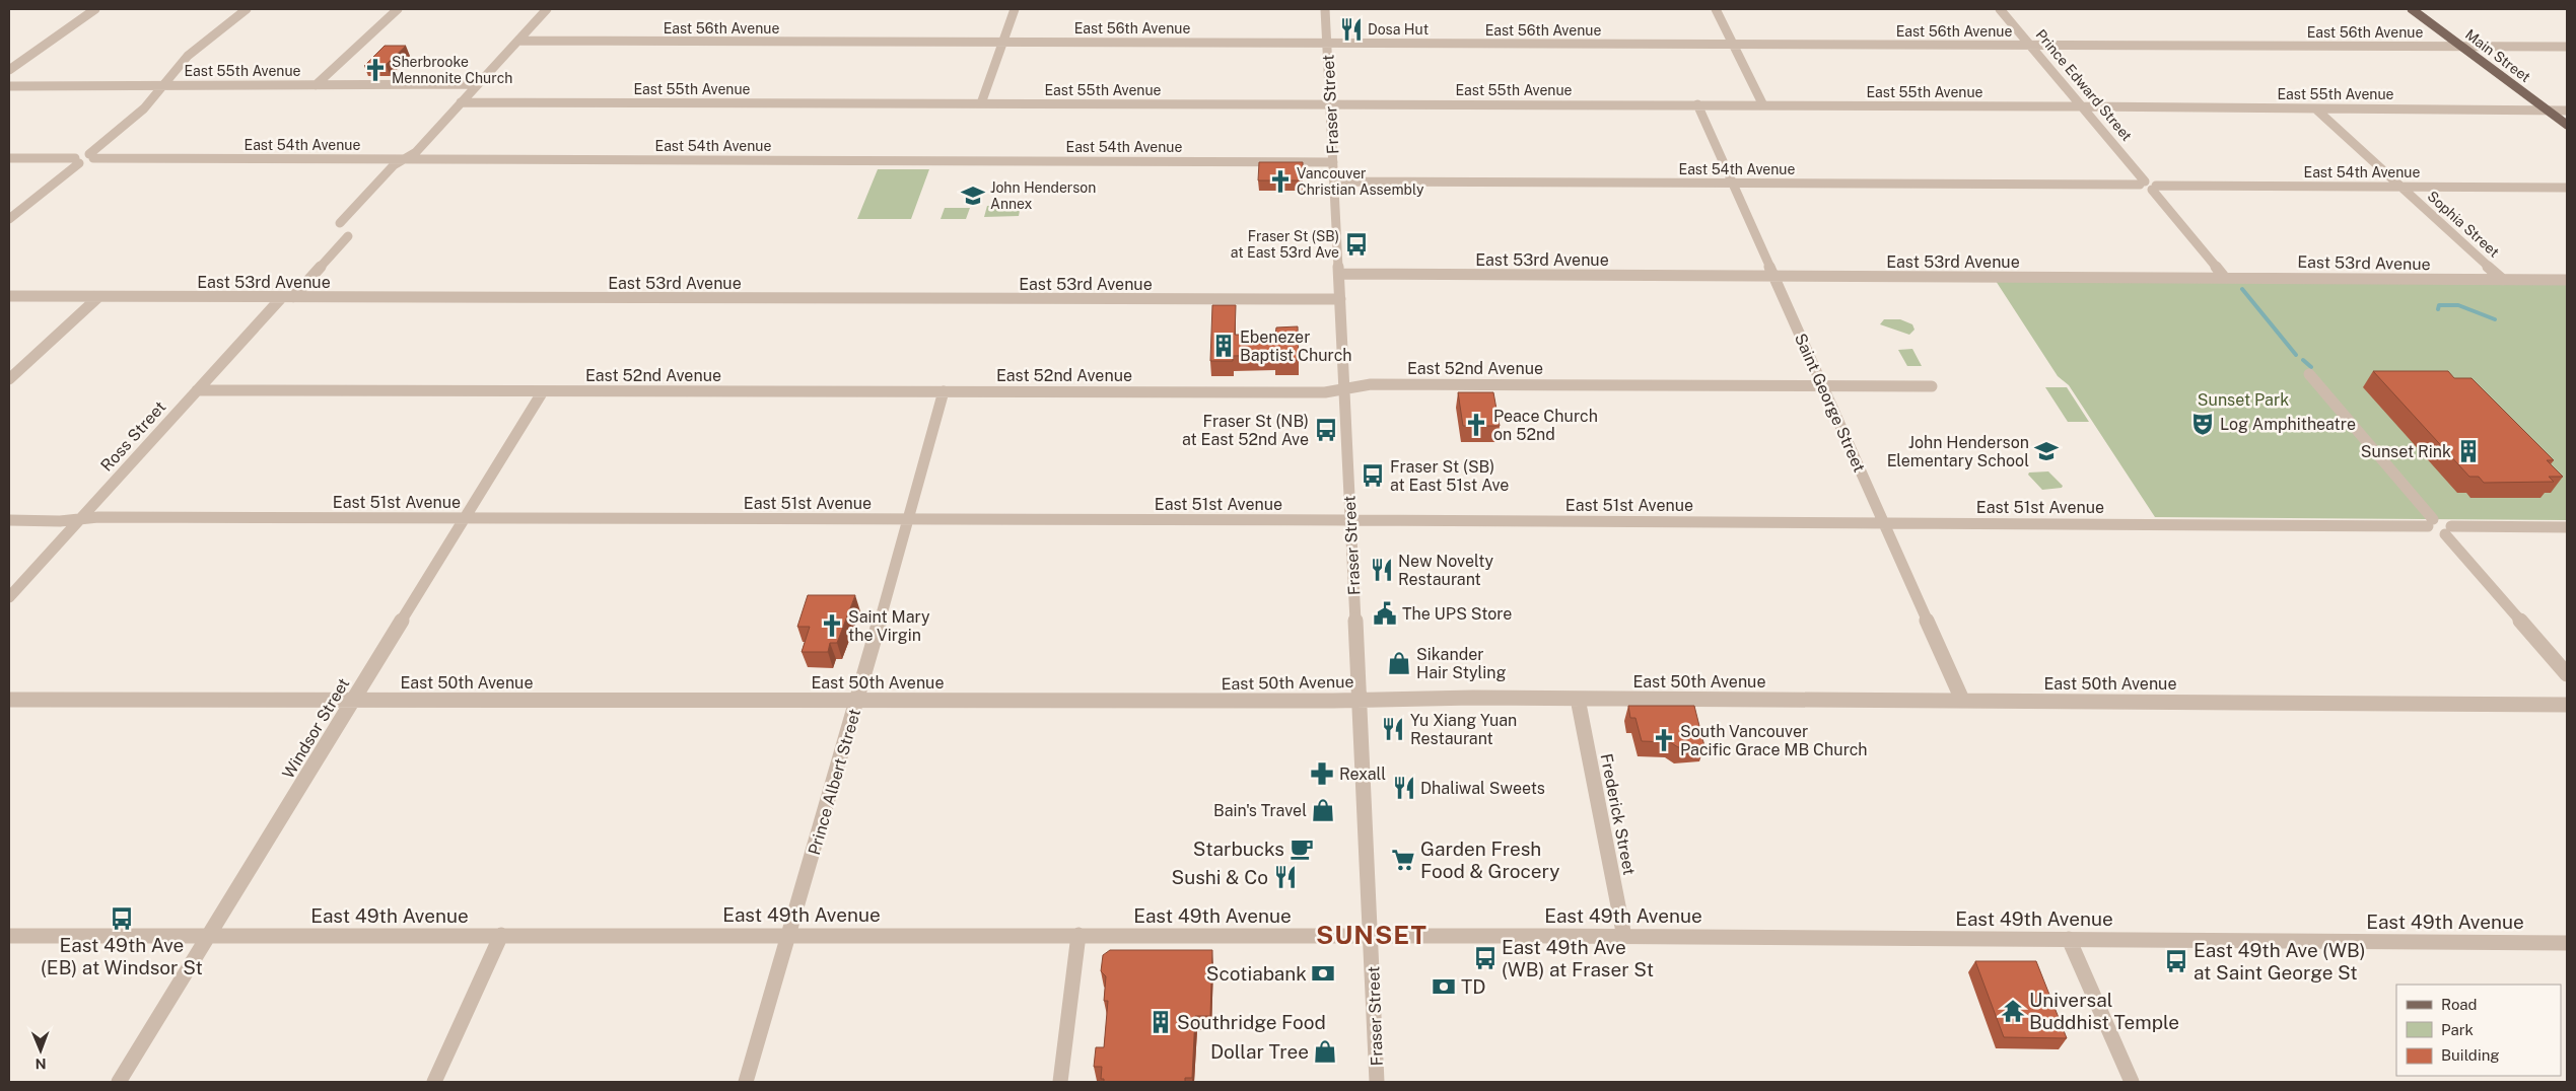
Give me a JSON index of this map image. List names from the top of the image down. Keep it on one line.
{"streets":{"main road":["Main Street"],"street":["East 56th Avenue","East 55th Avenue","Prince Edward Street","Fraser Street","East 54th Avenue","Sophia Street","East 53rd Avenue","East 52nd Avenue","Saint George Street","Ross Street","East 51st Avenue","East 50th Avenue","Windsor Street","Prince Albert Street","Frederick Street","East 49th Avenue"]},"crossings":[["East 56th Avenue","Main Street"],["East 56th Avenue","Prince Edward Street"],["East 56th Avenue","Fraser Street"],["Main Street","East 55th Avenue"],["East 55th Avenue","Prince Edward Street"],["East 55th Avenue","Fraser Street"],["East 55th Avenue","Sophia Street"],["East 55th Avenue","Saint George Street"],["Prince Edward Street","East 54th Avenue"],["Fraser Street","East 54th Avenue"],["Fraser Street","East 53rd Avenue"],["Fraser Street","East 52nd Avenue"],["Fraser Street","East 51st Avenue"],["Fraser Street","East 50th Avenue"],["Fraser Street","East 49th Avenue"],["East 54th Avenue","Sophia Street"],["East 54th Avenue","Saint George Street"],["Sophia Street","East 53rd Avenue"],["East 53rd Avenue","Saint George Street"],["East 53rd Avenue","Ross Street"],["East 52nd Avenue","Saint George Street"],["East 52nd Avenue","Ross Street"],["East 52nd Avenue","Windsor Street"],["East 52nd Avenue","Prince Albert Street"],["Saint George Street","East 51st Avenue"],["Saint George Street","East 50th Avenue"],["Ross Street","East 51st Avenue"],["East 51st Avenue","Windsor Street"],["East 51st Avenue","Prince Albert Street"],["East 50th Avenue","Windsor Street"],["East 50th Avenue","Prince Albert Street"],["East 50th Avenue","Frederick Street"],["Windsor Street","East 49th Avenue"],["Prince Albert Street","East 49th Avenue"],["Frederick Street","East 49th Avenue"]],"districts":["SUNSET"],"parks":["Sunset Park"],"places":{"restaurant":["Dosa Hut","New Novelty Restaurant","Yu Xiang Yuan Restaurant","Dhaliwal Sweets","Sushi & Co"],"church":["Sherbrooke Mennonite Church","Vancouver Christian Assembly","Peace Church on 52nd","Saint Mary the Virgin","South Vancouver Pacific Grace MB Church"],"school or university":["John Henderson Annex","John Henderson Elementary School"],"bus stop":["Fraser St (SB) at East 53rd Ave","Fraser St (NB) at East 52nd Ave","Fraser St (SB) at East 51st Ave","East 49th Ave (EB) at Windsor St","East 49th Ave (WB) at Fraser St","East 49th Ave (WB) at Saint George St"],"building":["Ebenezer Baptist Church","Sunset Rink","Southridge Food"],"theatre":["Log Amphitheatre"],"public building":["The UPS Store"],"shop":["Sikander Hair Styling","Bain's Travel","Dollar Tree"],"pharmacy":["Rexall"],"cafe":["Starbucks"],"supermarket":["Garden Fresh Food & Grocery"],"bank":["Scotiabank","TD"],"temple":["Universal Buddhist Temple"]},"legend":["Road","Park","Building"],"north":"bottom"}
